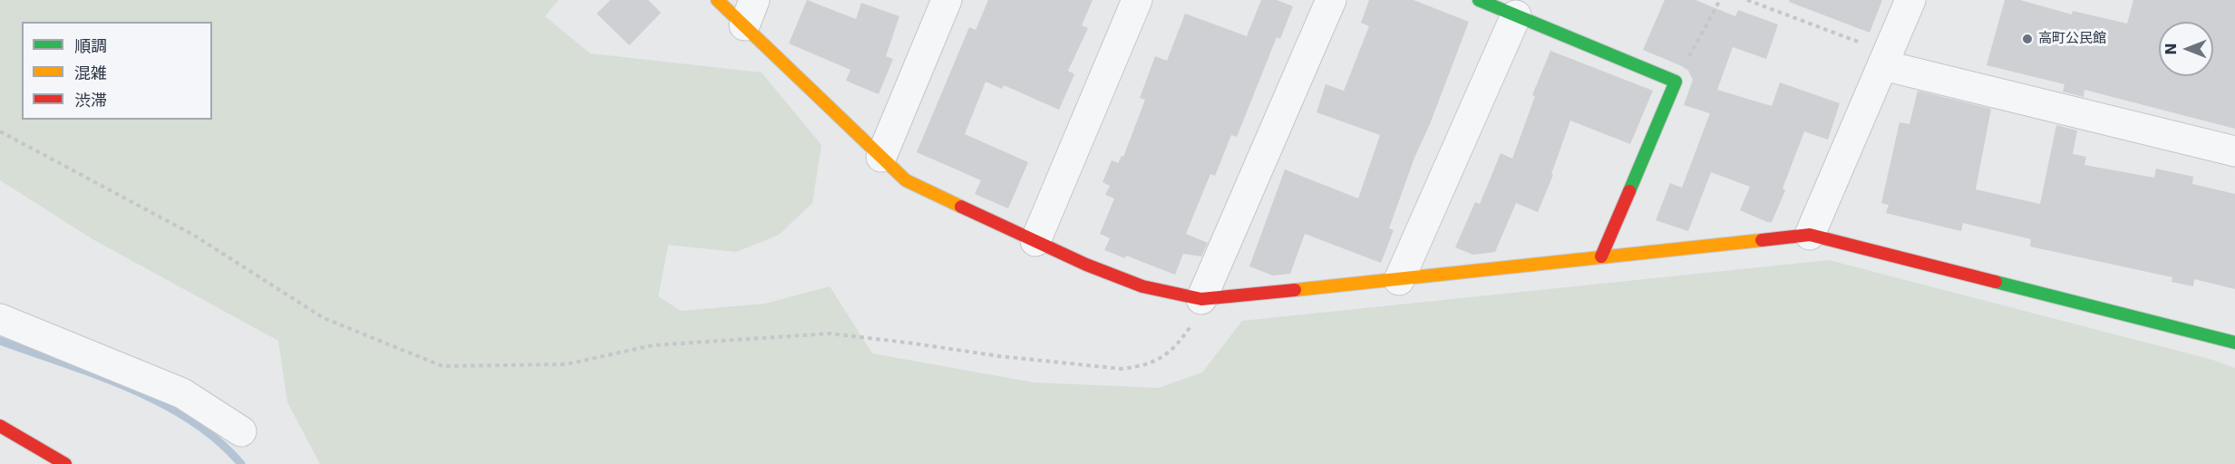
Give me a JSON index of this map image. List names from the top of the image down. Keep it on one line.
{"places":["高町公民館"],"legend":["順調","混雑","渋滞"],"north":"left"}
